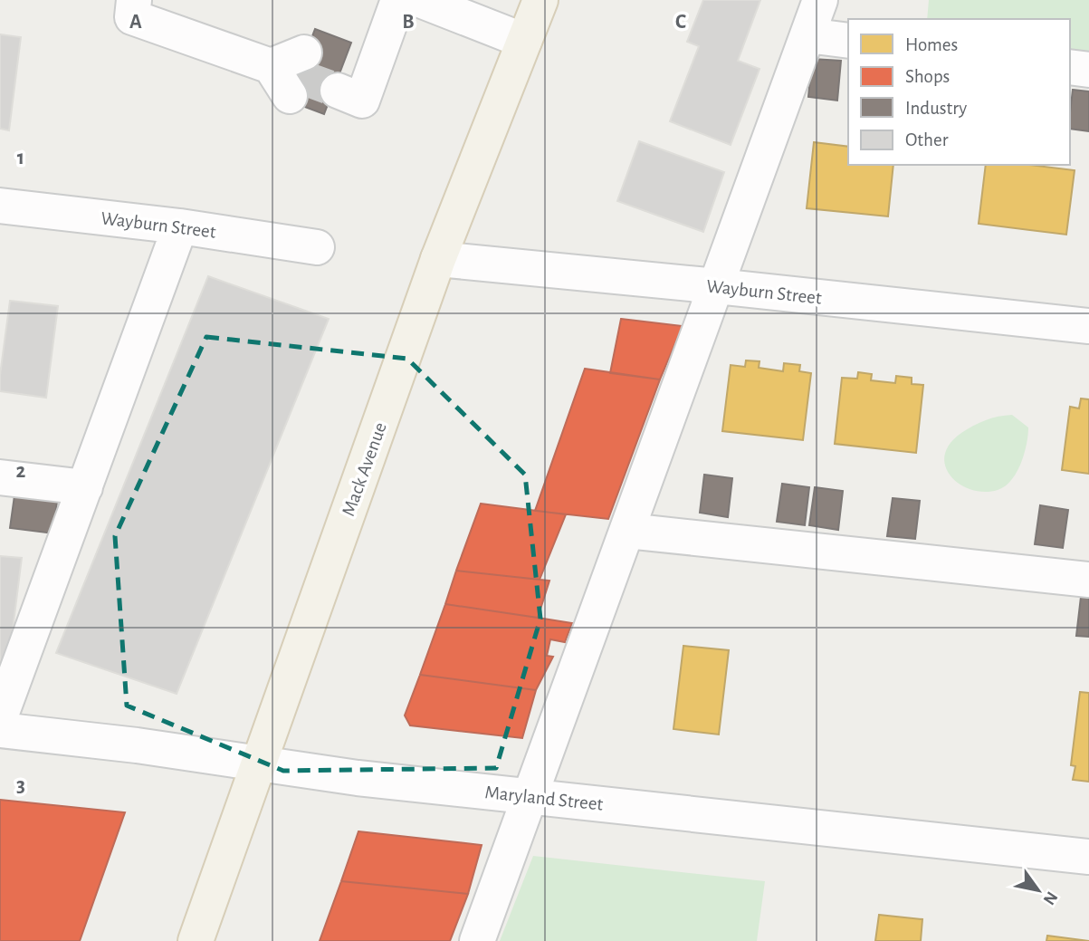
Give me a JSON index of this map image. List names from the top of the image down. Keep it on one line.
{"streets":{"main road":["Mack Avenue"],"street":["Wayburn Street","Maryland Street"]},"crossings":[["Wayburn Street","Mack Avenue"],["Mack Avenue","Maryland Street"]],"legend":["Homes","Shops","Industry","Other"],"north":"bottom right","grid":{"columns":["A","B","C"],"rows":["1","2","3"]}}
